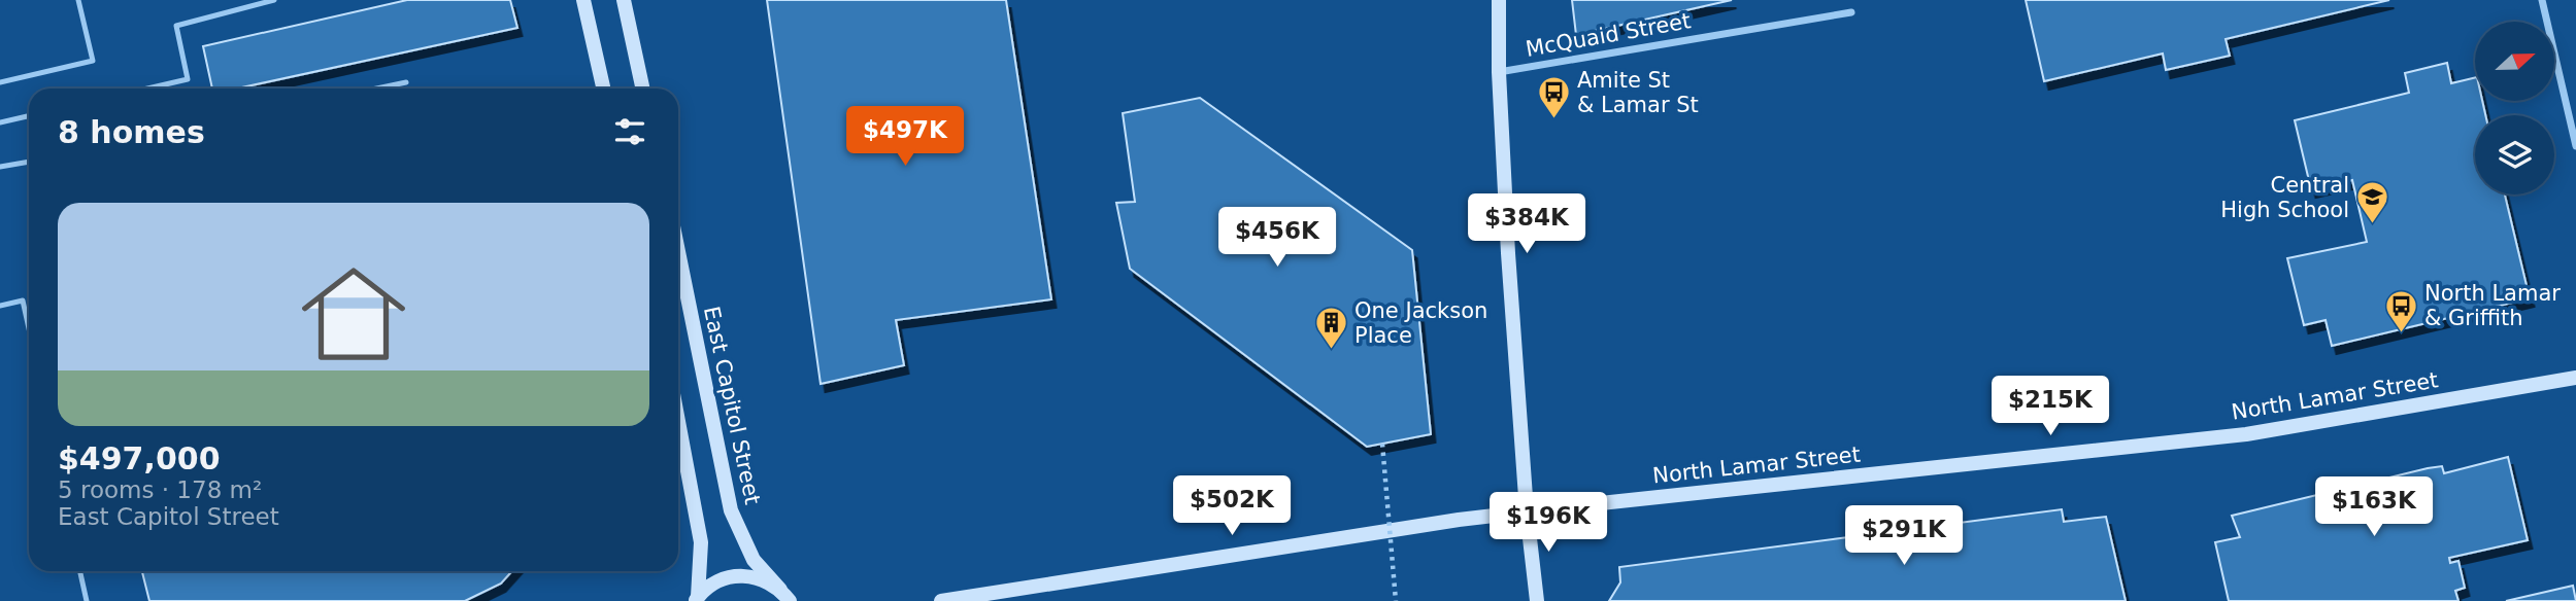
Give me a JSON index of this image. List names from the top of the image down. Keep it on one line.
{"streets":{"street":["McQuaid Street","North Lamar Street","East Capitol Street"]},"places":{"bus stop":["Amite St & Lamar St","North Lamar & Griffith"],"school or university":["Central High School"],"building":["One Jackson Place"]},"north":"right","page":{"heading":"8 homes","price":["$497K","$384K","$456K","$215K","$502K","$163K","$196K","$291K"],"list":[{"name":"$497,000","note":"5 rooms · 178 m² · East Capitol Street"}]}}
